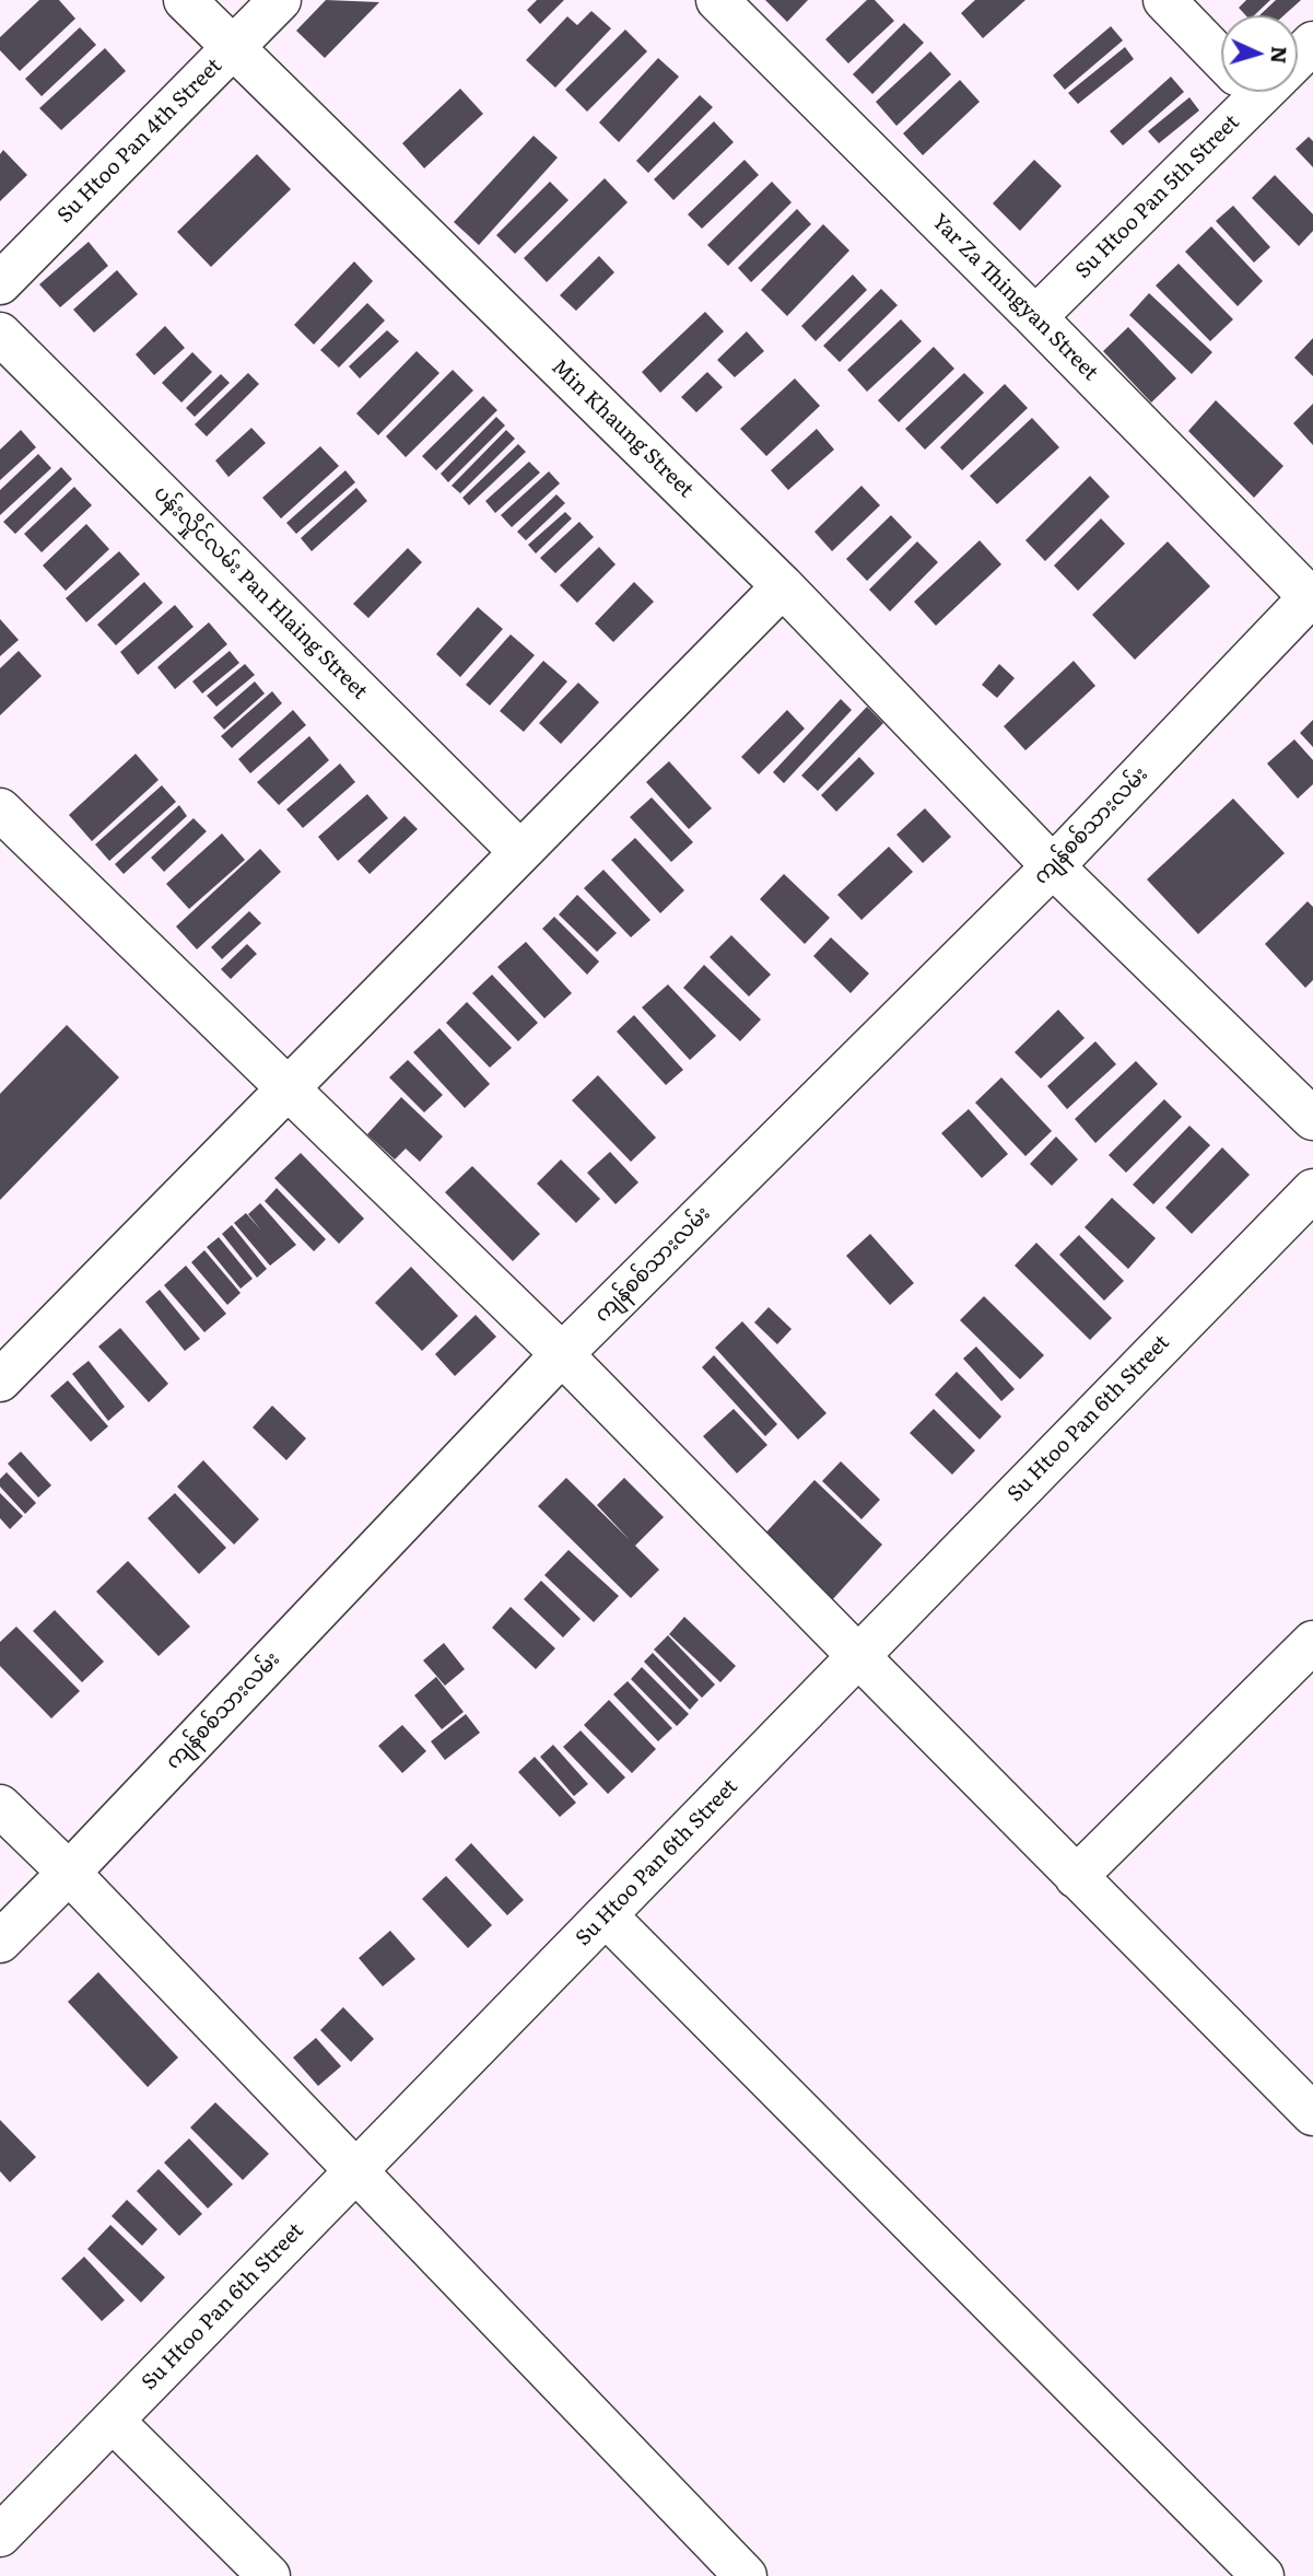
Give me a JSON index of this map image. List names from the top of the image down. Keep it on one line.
{"streets":{"street":["Su Htoo Pan 4th Street","Su Htoo Pan 5th Street","Yar Za Thingyan Street","Min Khaung Street","ပန်းလှိုင်လမ်း Pan Hlaing Street","ကျန်စစ်သားလမ်း","Su Htoo Pan 6th Street"]},"crossings":[["Su Htoo Pan 4th Street","Min Khaung Street"],["Su Htoo Pan 5th Street","Yar Za Thingyan Street"],["Yar Za Thingyan Street","ကျန်စစ်သားလမ်း"],["Min Khaung Street","ကျန်စစ်သားလမ်း"]],"north":"right"}
